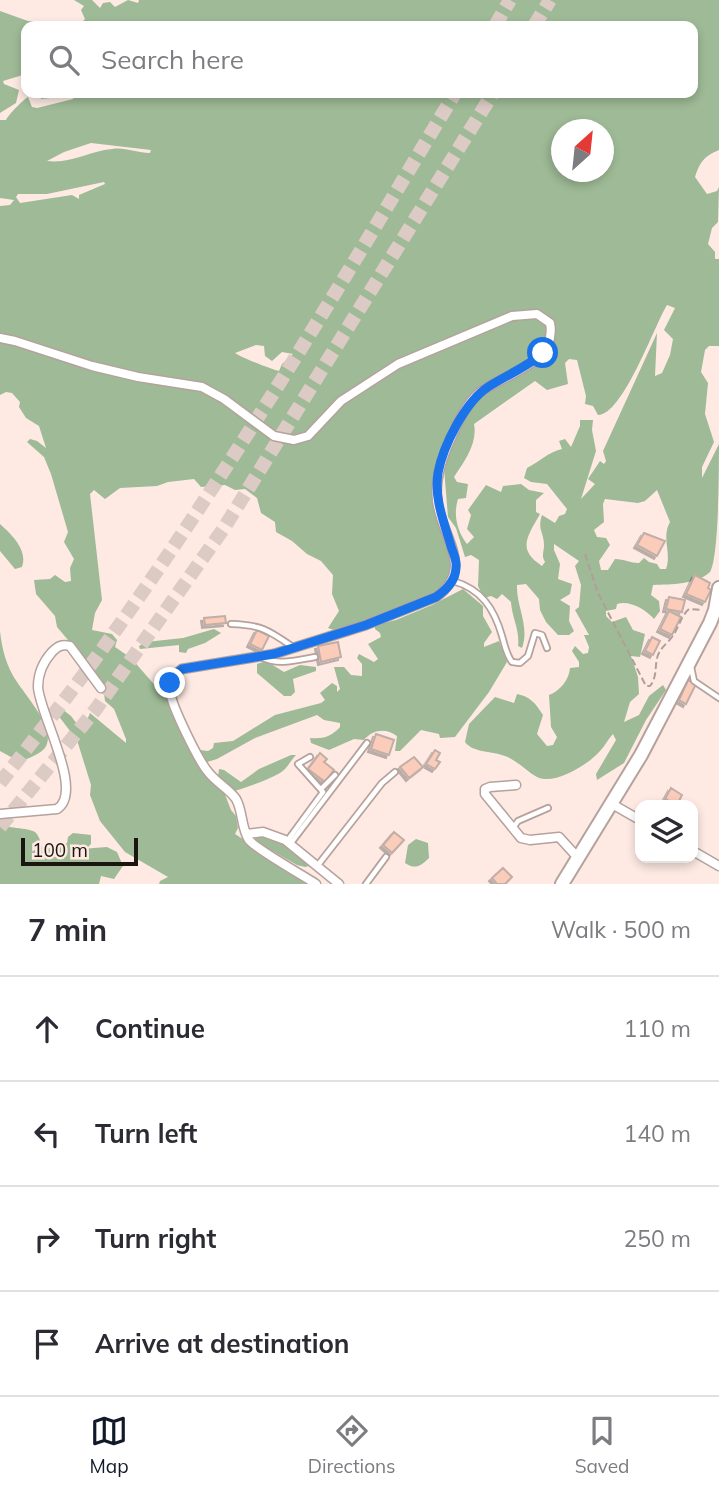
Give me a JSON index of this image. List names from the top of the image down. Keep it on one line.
{"scale_bar":"100 m","north":"top right","page":{"search":"Search here","scale":"100 m","heading":["7 min","Walk · 500 m"],"list":[["Continue","110 m"],["Turn left","140 m"],["Turn right","250 m"],"Arrive at destination"],"nav":["Map","Directions","Saved"]}}
